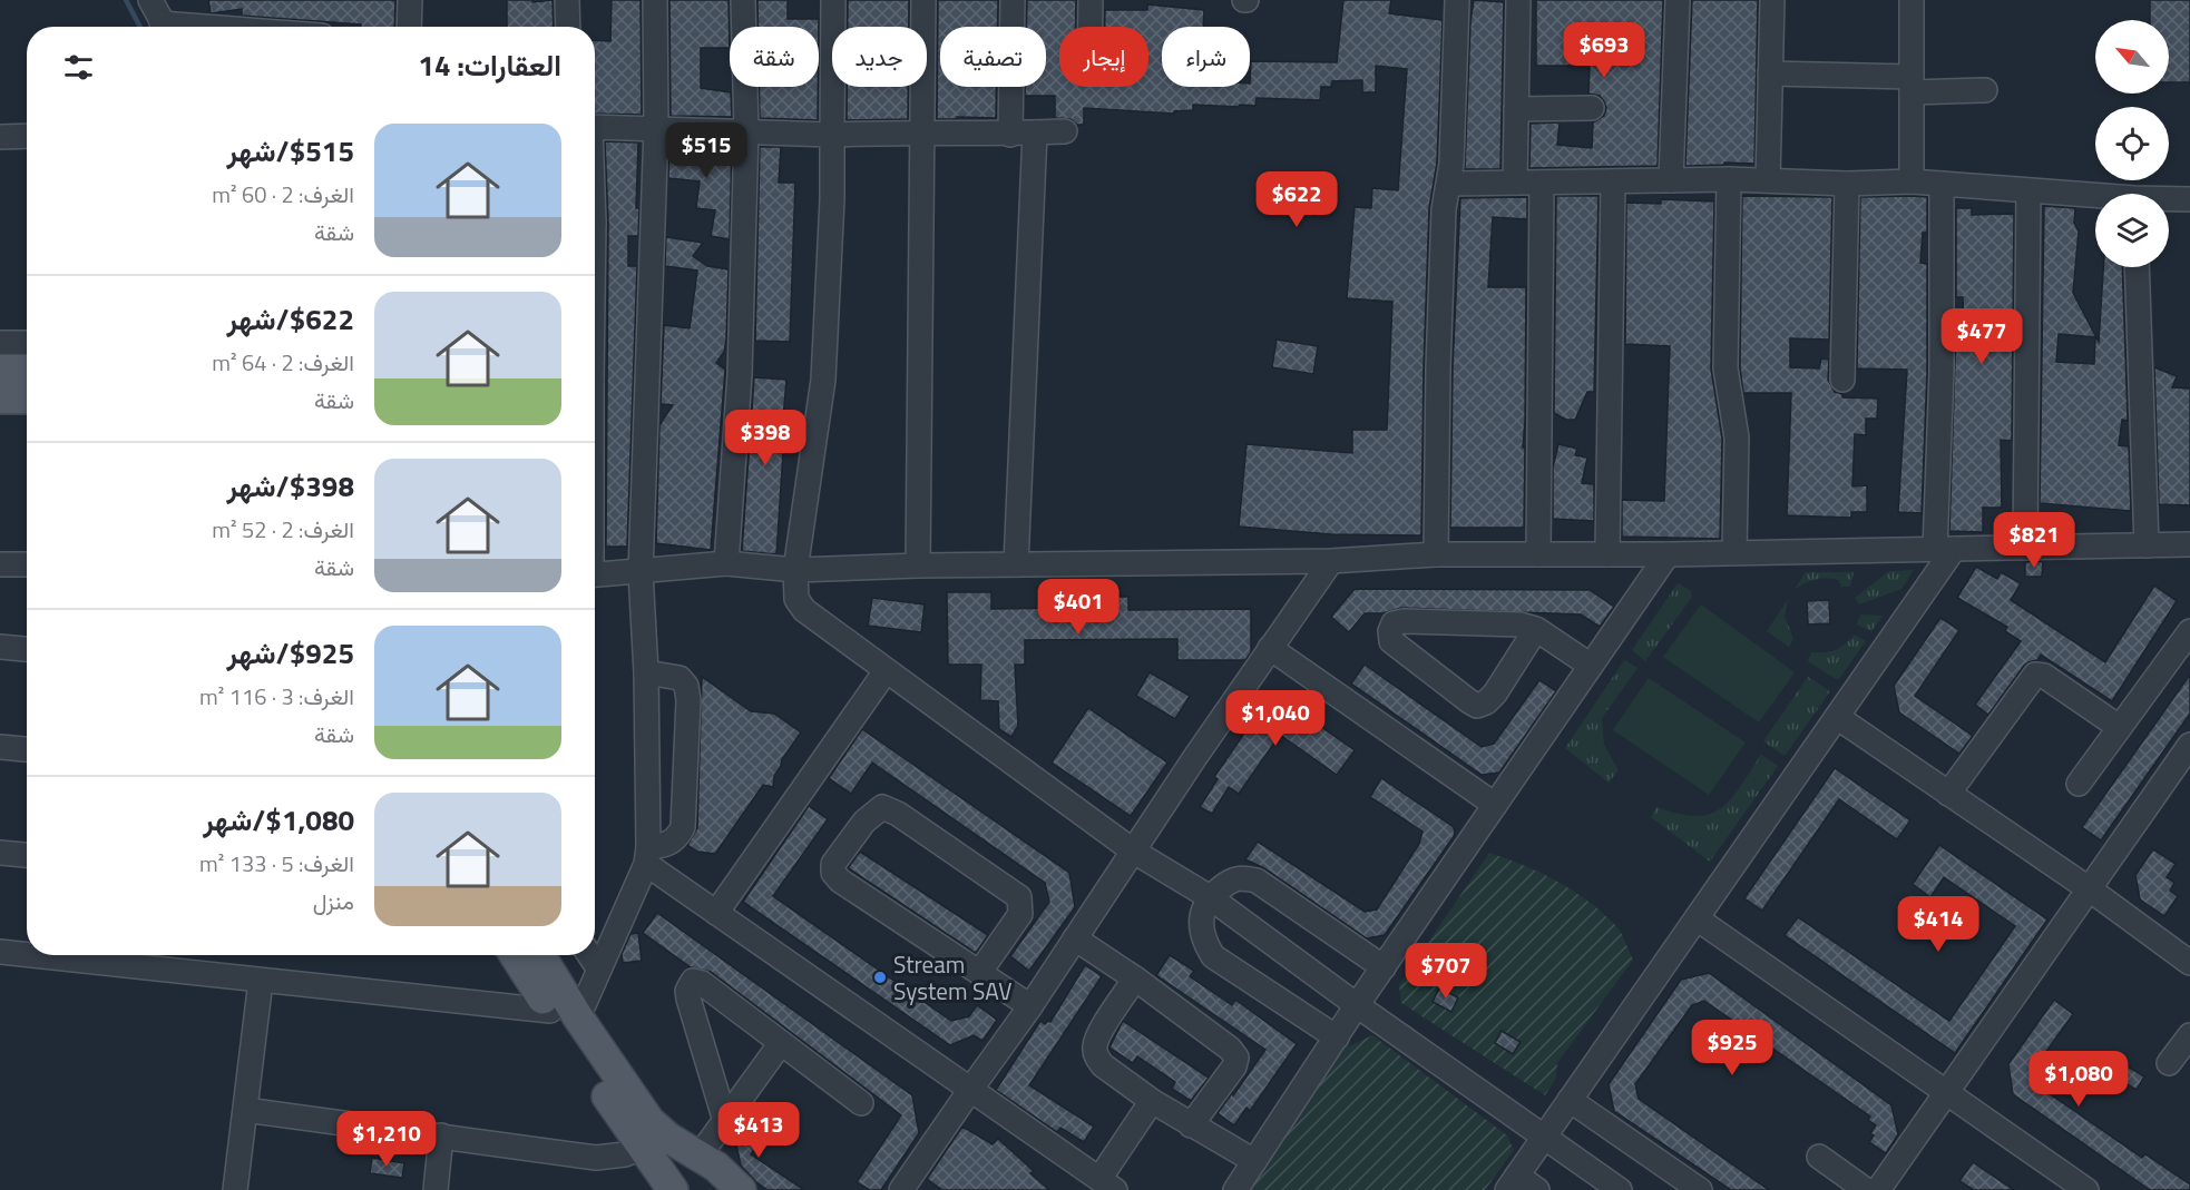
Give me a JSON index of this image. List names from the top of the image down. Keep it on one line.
{"places":["Stream System SAV"],"north":"top left","page":{"price":["$693","$515","$622","$477","$398","$821","$401","$1,040","$414","$707","$925","$1,080","$413","$1,210"],"chip":["شراء","إيجار","تصفية","جديد","شقة"],"heading":"العقارات: 14","list":[{"name":"$515/شهر","note":"الغرف: 2 · 60 m² · شقة"},{"name":"$622/شهر","note":"الغرف: 2 · 64 m² · شقة"},{"name":"$398/شهر","note":"الغرف: 2 · 52 m² · شقة"},{"name":"$925/شهر","note":"الغرف: 3 · 116 m² · شقة"},{"name":"$1,080/شهر","note":"الغرف: 5 · 133 m² · منزل"}]}}
